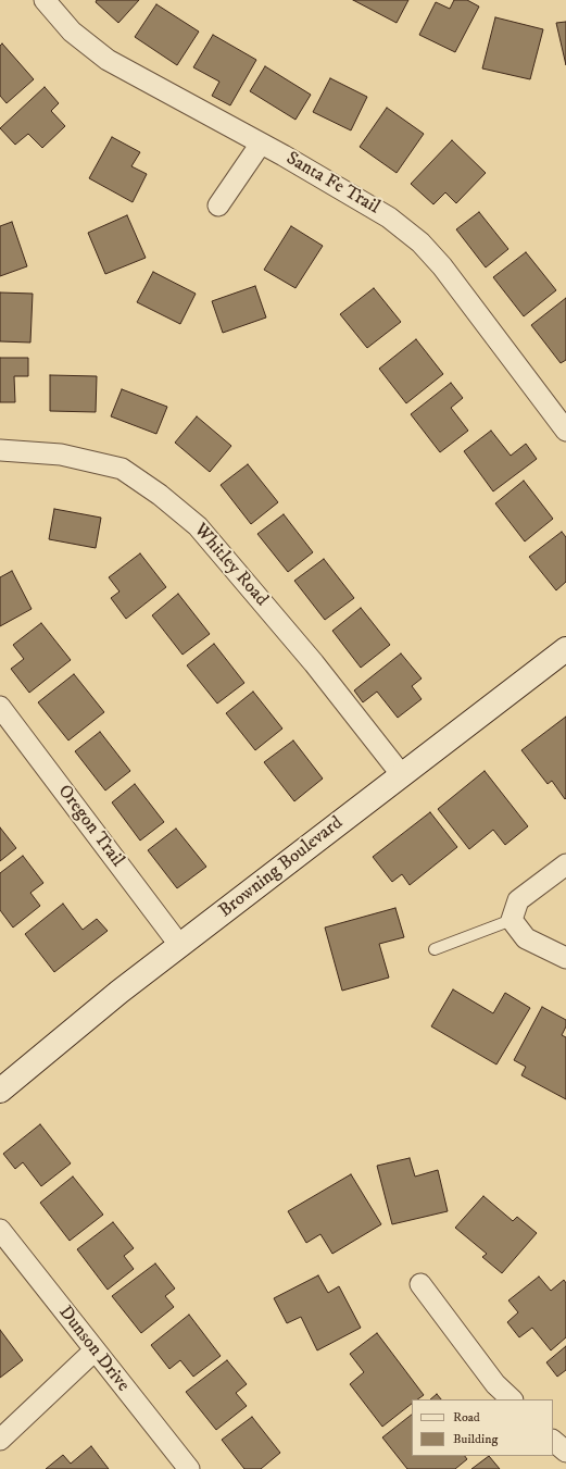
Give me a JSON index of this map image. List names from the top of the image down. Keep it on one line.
{"streets":{"street":["Santa Fe Trail","Whitley Road","Oregon Trail","Browning Boulevard","Dunson Drive"]},"crossings":[["Whitley Road","Browning Boulevard"],["Oregon Trail","Browning Boulevard"]],"legend":["Road","Building"]}
